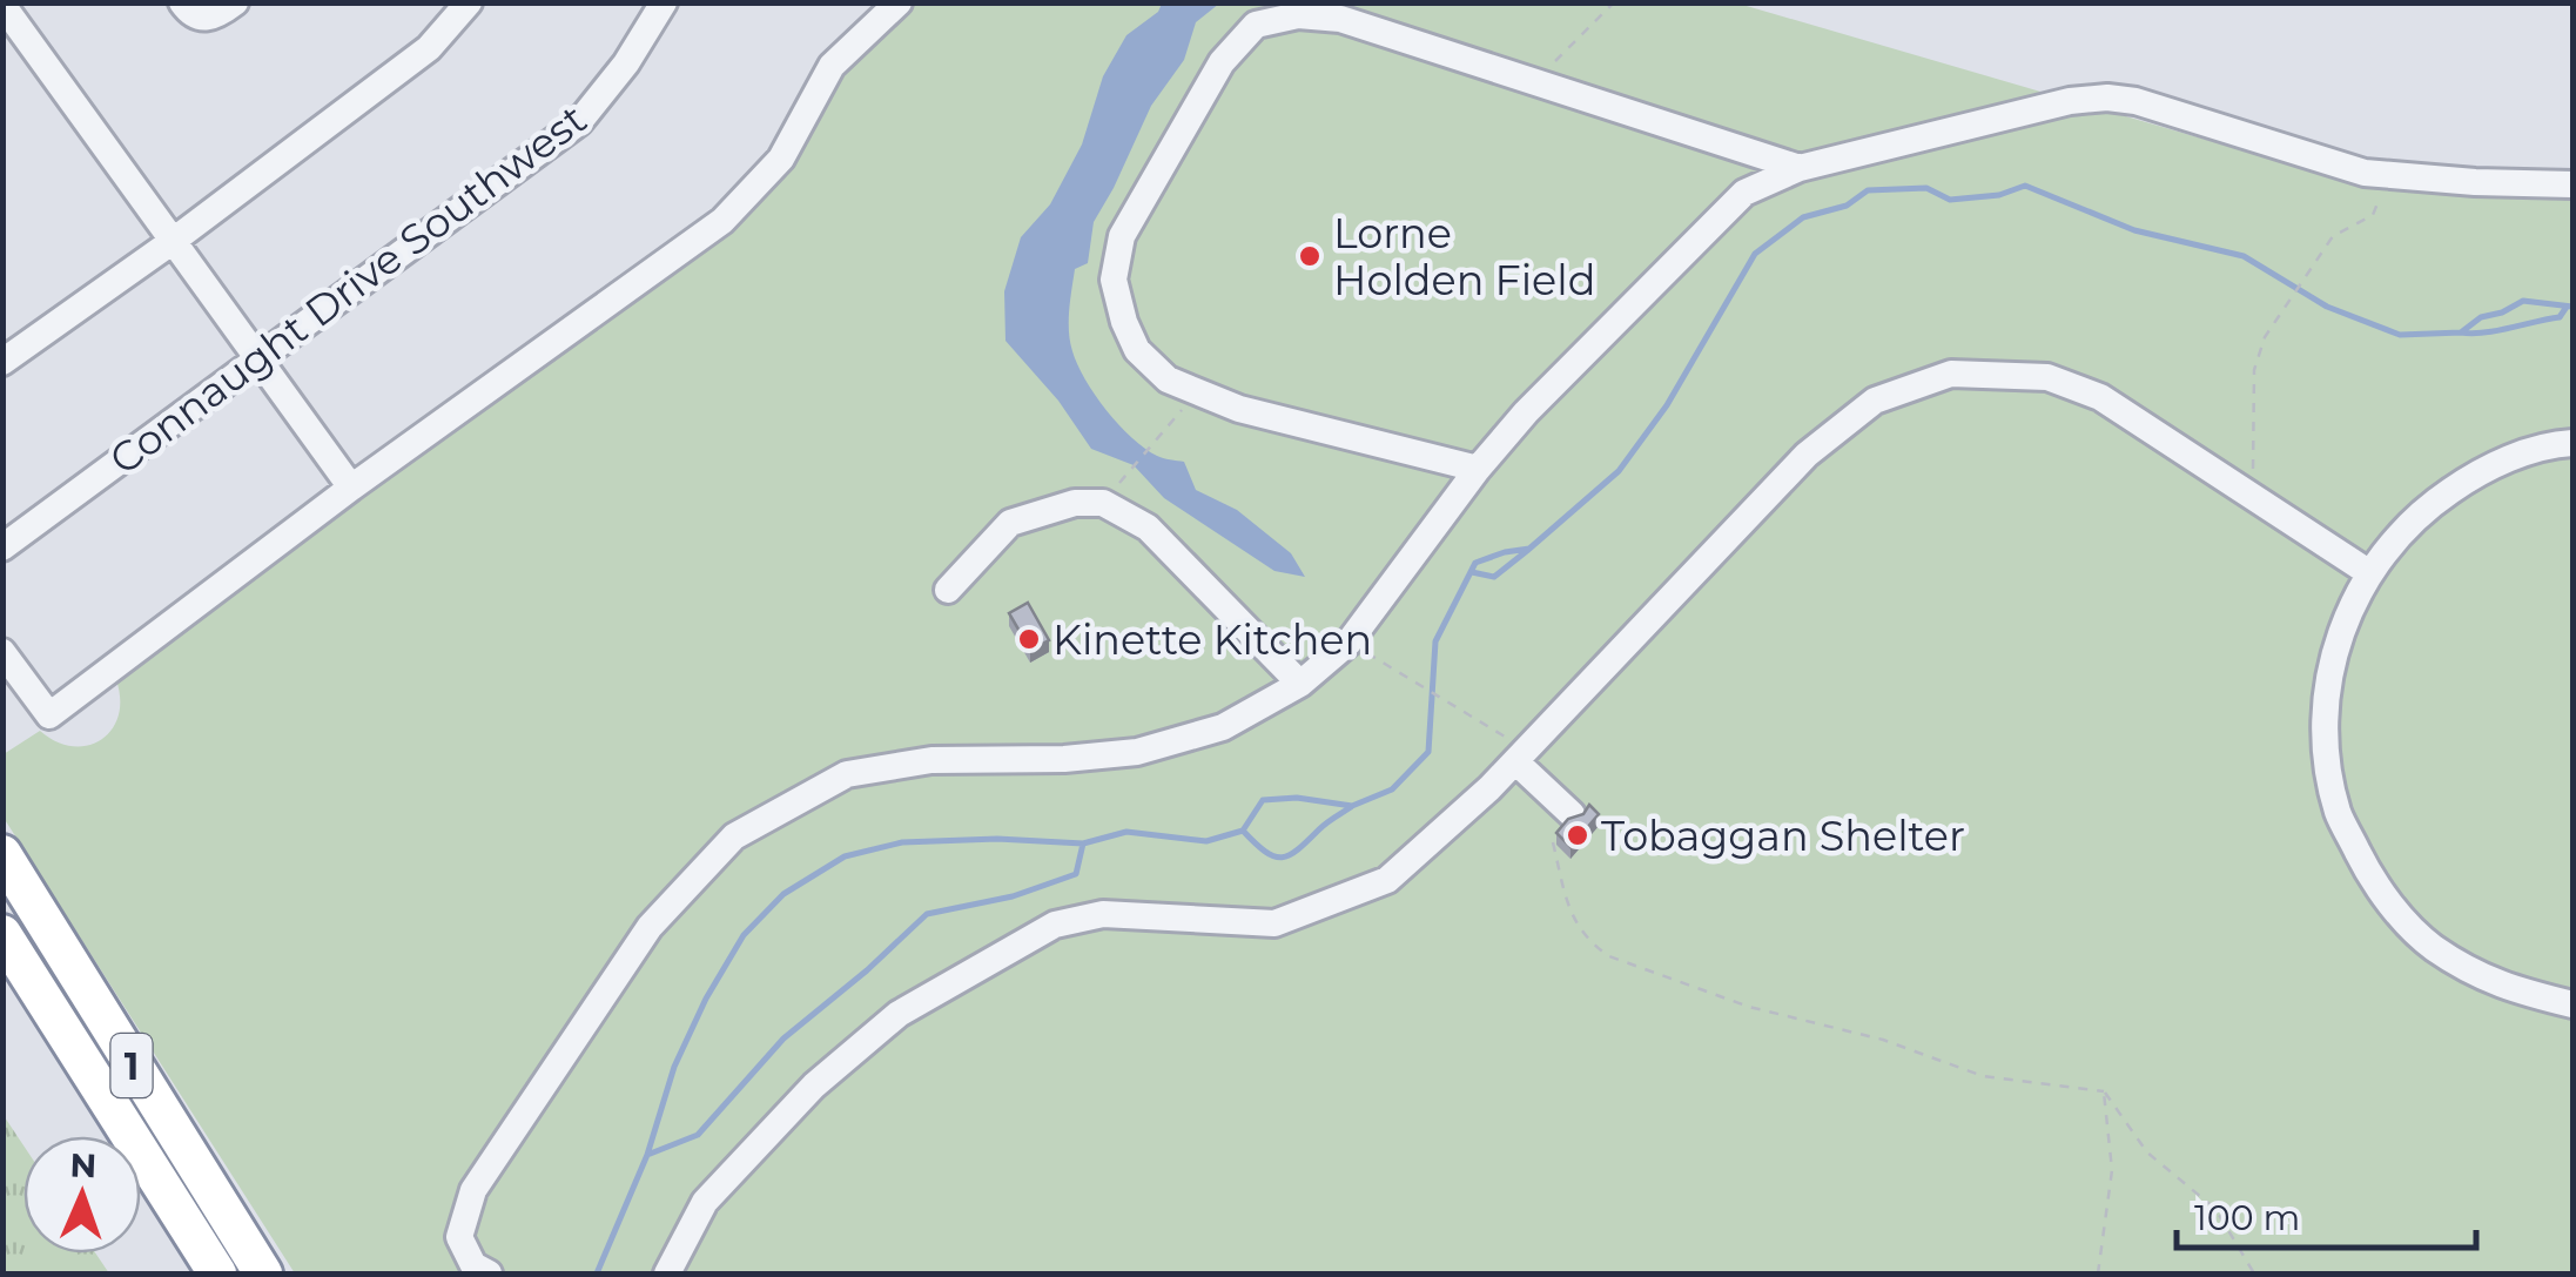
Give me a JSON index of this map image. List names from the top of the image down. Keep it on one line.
{"streets":{"highway":["1"],"street":["Connaught Drive Southwest"]},"places":["Lorne Holden Field","Kinette Kitchen","Tobaggan Shelter"],"scale_bar":"100 m","north":"top"}
